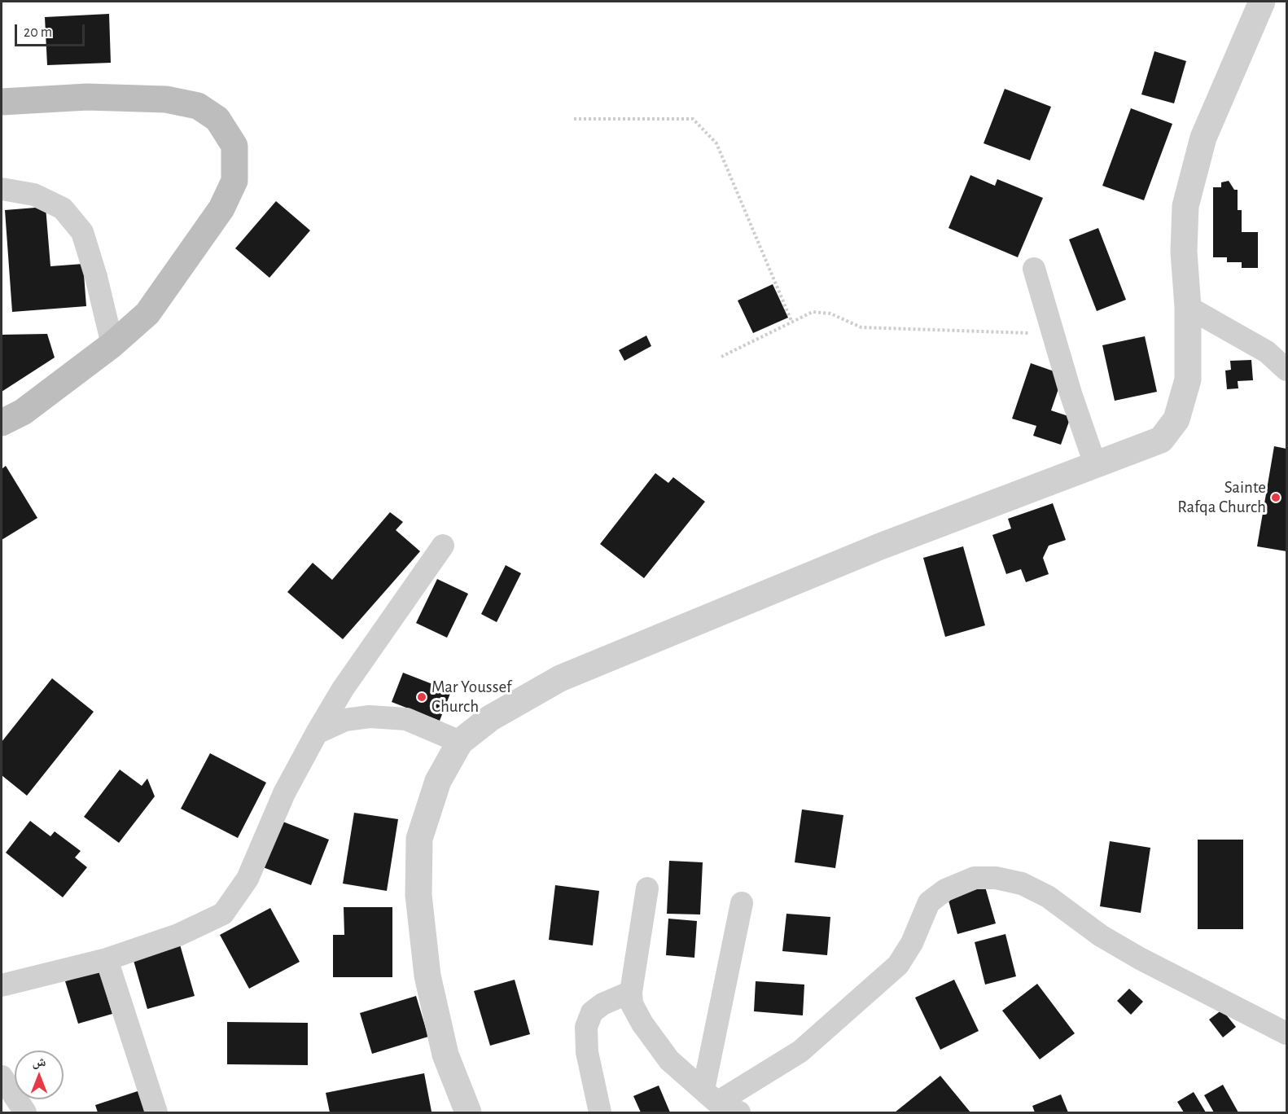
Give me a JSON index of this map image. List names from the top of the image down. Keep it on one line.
{"places":["Sainte Rafqa Church","Mar Youssef Church"],"scale_bar":"20 m","north":"top"}
